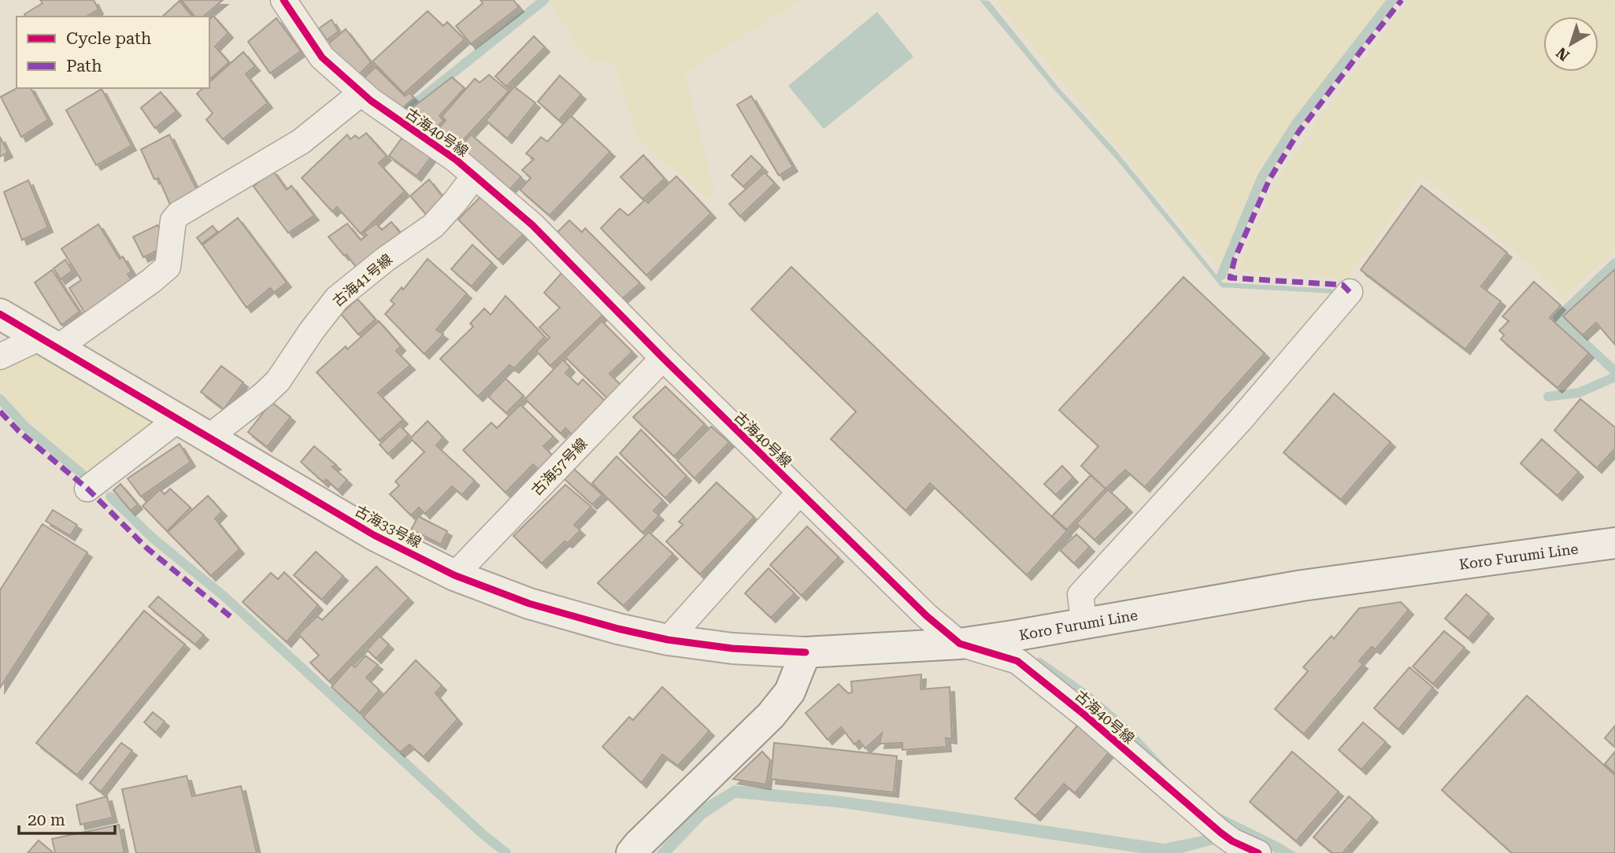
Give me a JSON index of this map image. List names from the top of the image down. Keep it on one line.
{"streets":{"main road":["古海33号線","Koro Furumi Line"],"street":["古海40号線","古海41号線","古海57号線"]},"crossings":[["古海40号線","古海41号線"],["古海40号線","古海57号線"],["古海40号線","Koro Furumi Line"],["古海41号線","古海33号線"],["古海57号線","古海33号線"],["古海33号線","Koro Furumi Line"]],"legend":["Cycle path","Path"],"scale_bar":"20 m","north":"bottom left"}
